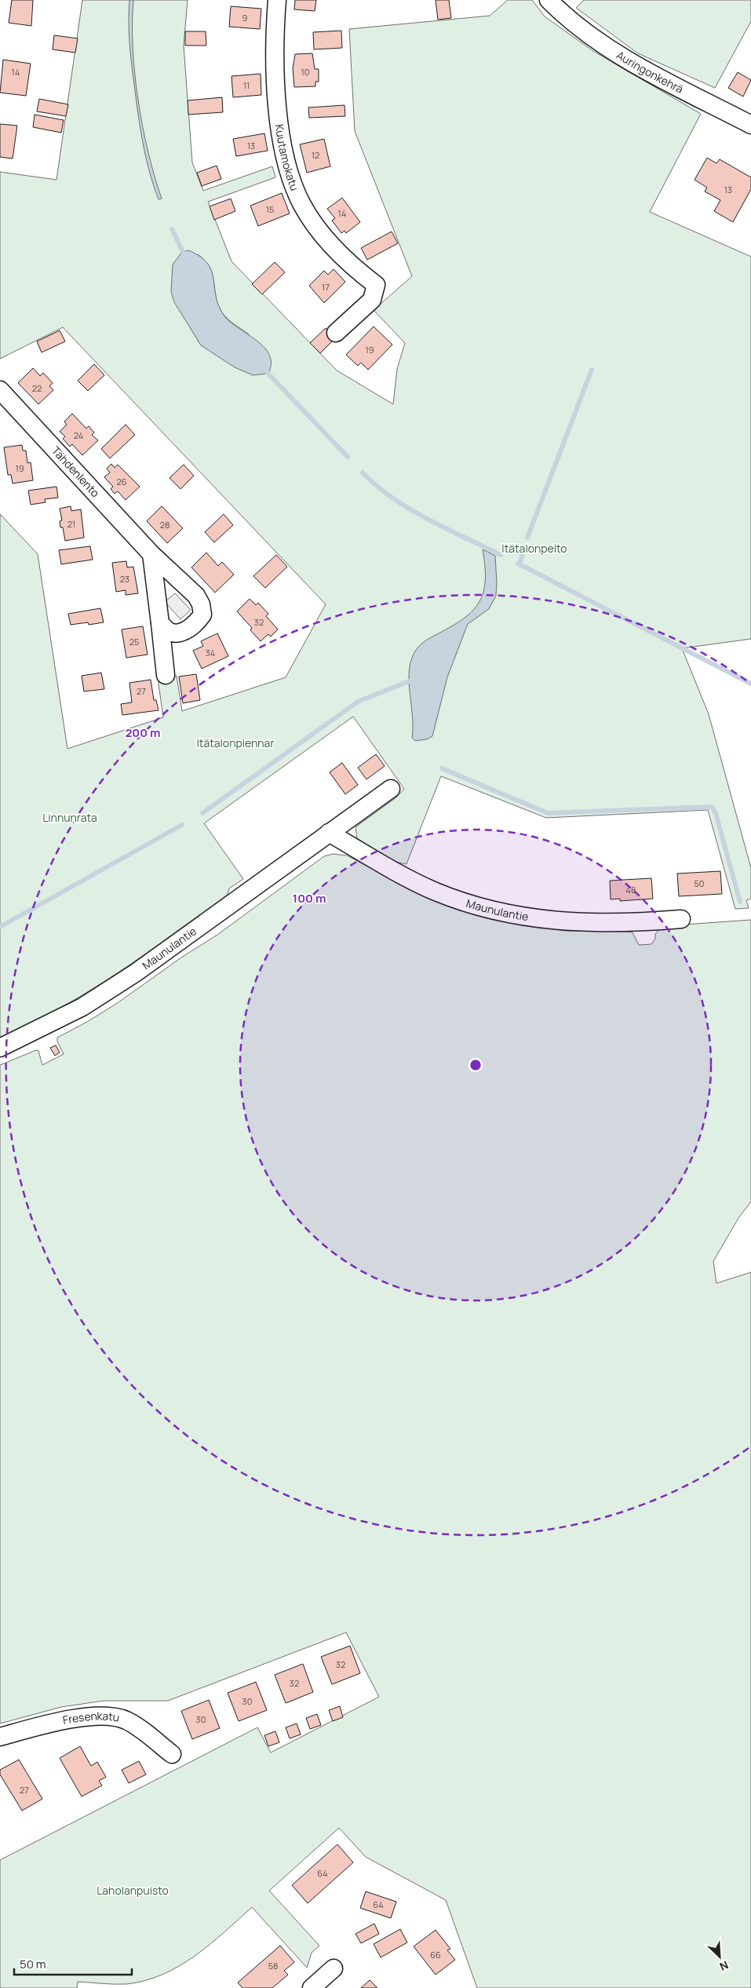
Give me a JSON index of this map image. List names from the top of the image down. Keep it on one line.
{"streets":{"street":["Auringonkehrä","Kuutamokatu","Tähdenlento","Maunulantie","Fresenkatu"]},"parks":["Itätalonpelto","Itätalonpiennar","Linnunrata","Laholanpuisto"],"house_numbers":["9","14","10","11","13","12","13","15","14","17","19","22","24","19","26","21","28","23","32","25","34","27","50","48","32","32","30","30","27","64","64","66","58"],"scale_bar":"50 m","north":"bottom right","rings":["200 m","100 m"]}
